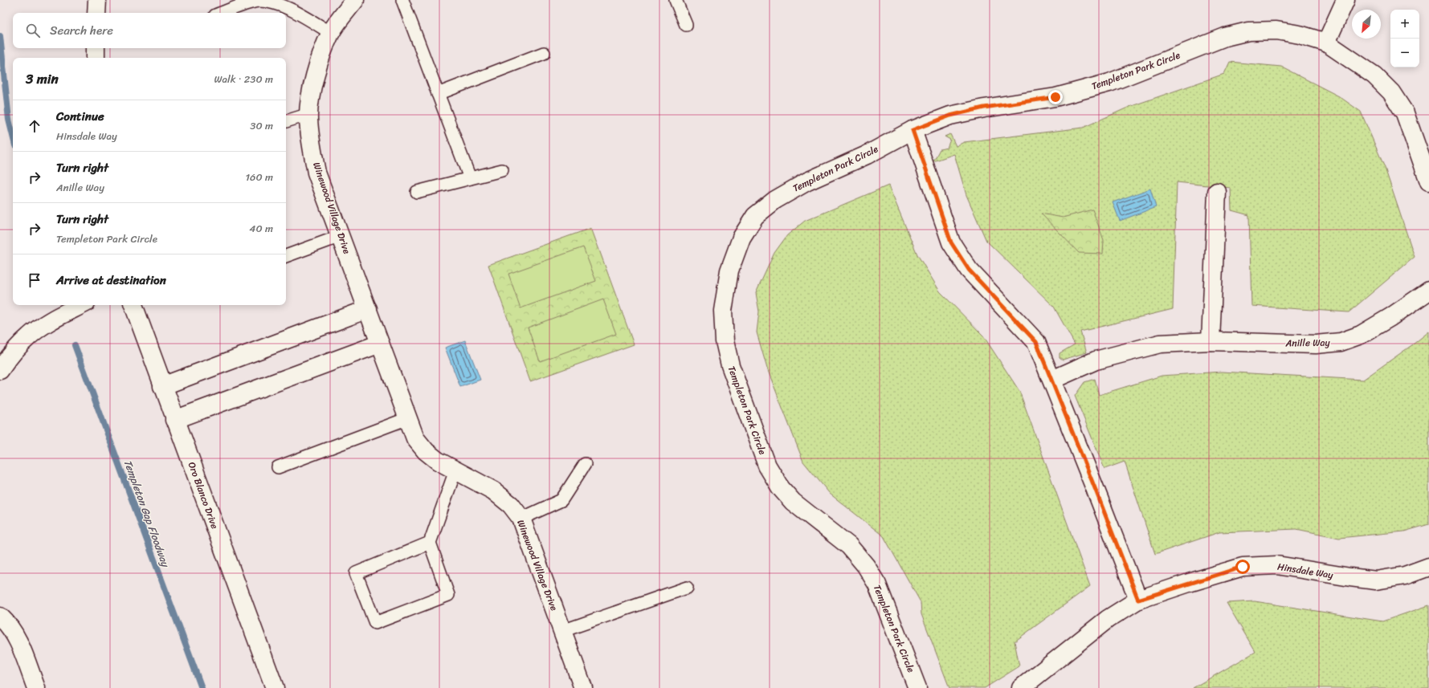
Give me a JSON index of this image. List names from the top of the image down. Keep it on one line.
{"streets":{"street":["Templeton Park Circle","Winewood Village Drive","Anille Way","Oro Blanco Drive","Hinsdale Way"]},"water":["Templeton Gap Floodway"],"north":"bottom left","page":{"map_buttons":["+","−"],"search":"Search here","heading":["3 min","Walk · 230 m"],"list":[["Continue","Hinsdale Way","30 m"],["Turn right","Anille Way","160 m"],["Turn right","Templeton Park Circle","40 m"],"Arrive at destination"]}}
